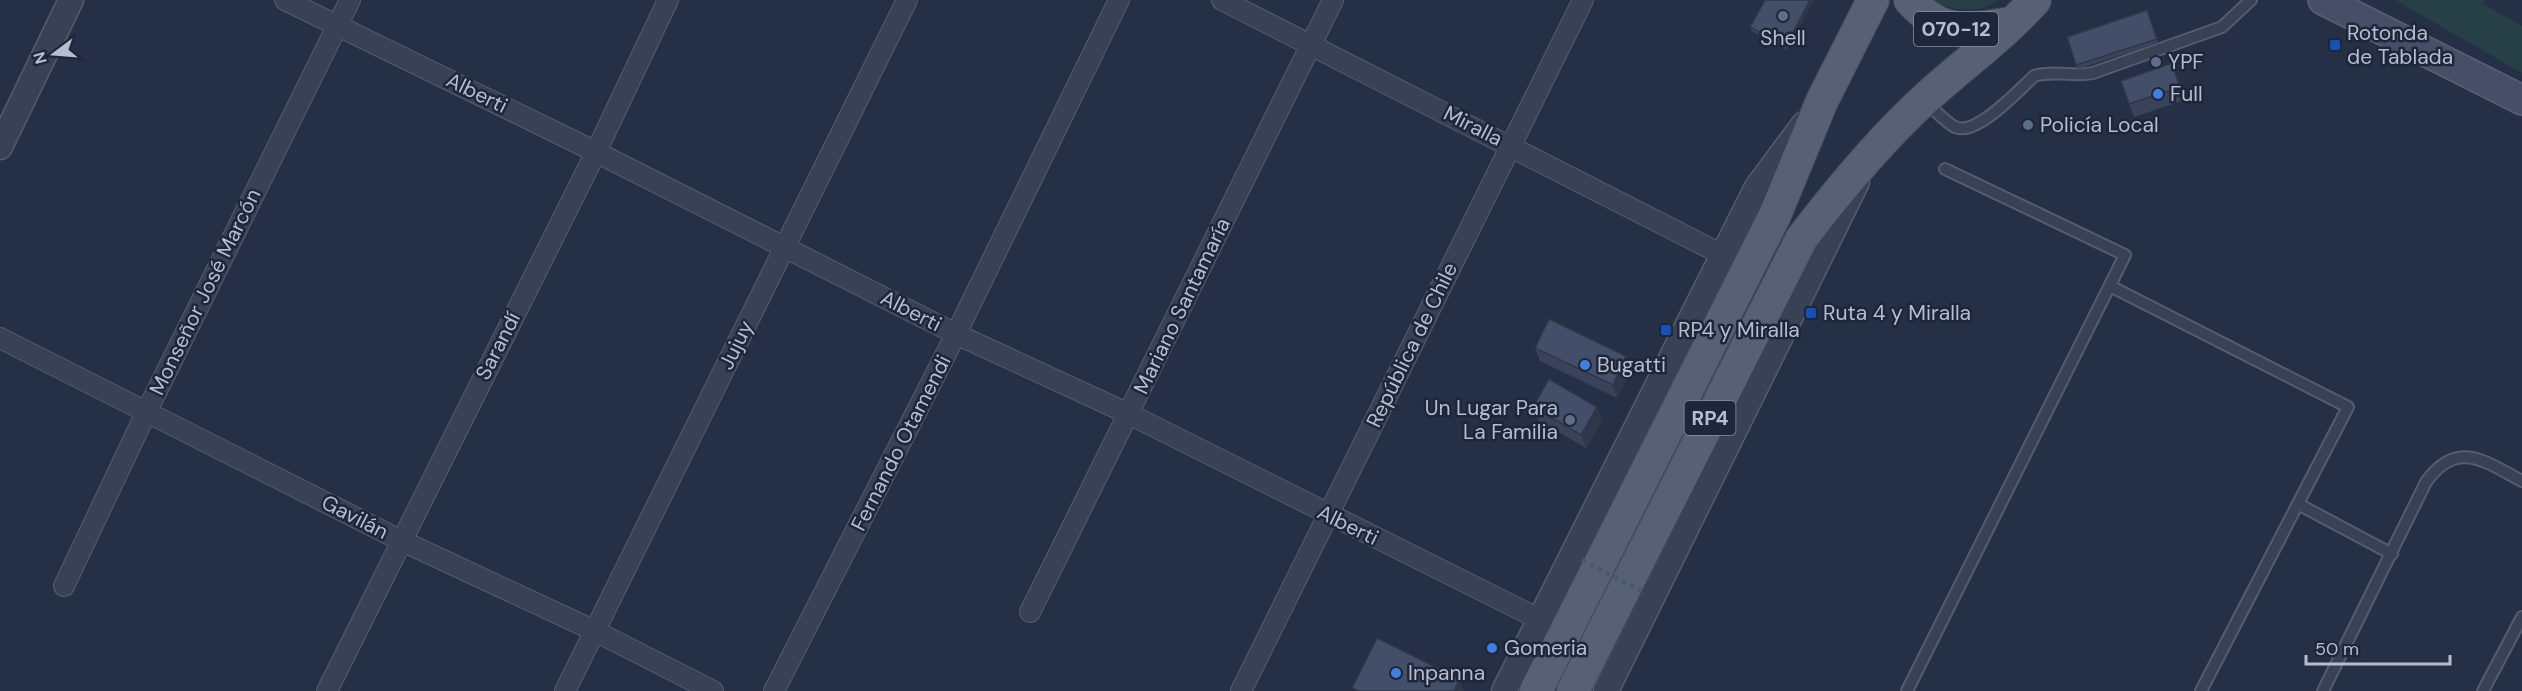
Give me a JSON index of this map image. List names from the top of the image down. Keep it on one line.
{"streets":{"main road":["070-12","RP4"],"street":["Alberti","Miralla","Monseñor José Marcón","Mariano Santamaría","Jujuy","República de Chile","Sarandí","Fernando Otamendi","Gavilán"]},"crossings":[["070-12","RP4"],["Alberti","Monseñor José Marcón"],["Alberti","Mariano Santamaría"],["Alberti","Jujuy"],["Alberti","República de Chile"],["Alberti","Sarandí"],["Alberti","Fernando Otamendi"],["Miralla","Mariano Santamaría"],["Miralla","República de Chile"],["Monseñor José Marcón","Gavilán"],["Jujuy","Gavilán"],["Sarandí","Gavilán"]],"places":{"other":["Shell","YPF","Full","Policía Local","Bugatti","Un Lugar Para La Familia","Gomeria","Inpanna"],"transit":["Rotonda de Tablada","Ruta 4 y Miralla","RP4 y Miralla"]},"scale_bar":"50 m","north":"left"}
